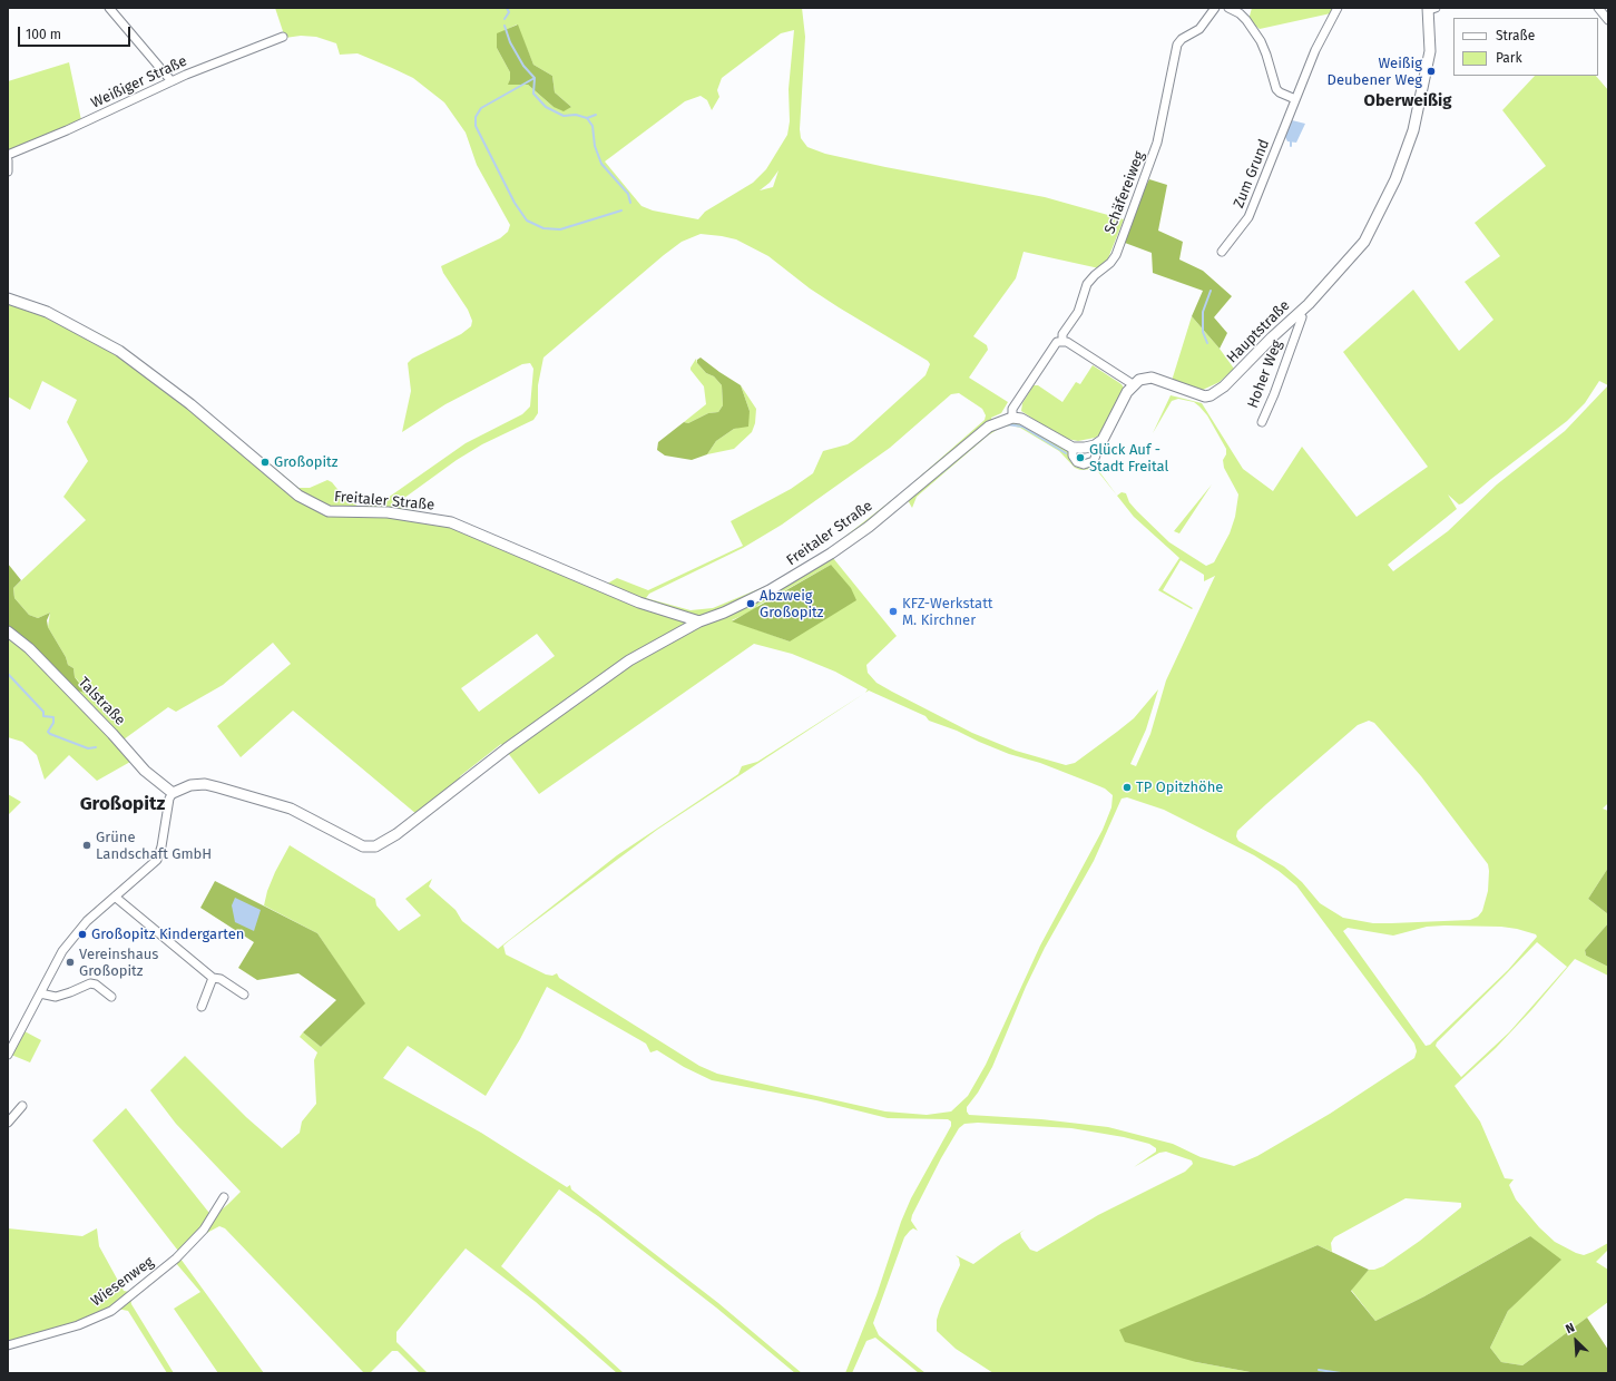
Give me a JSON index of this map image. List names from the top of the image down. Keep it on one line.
{"streets":{"street":["Weißiger Straße","Zum Grund","Schäfereiweg","Hauptstraße","Hoher Weg","Freitaler Straße","Talstraße","Wiesenweg"]},"crossings":[["Hauptstraße","Hoher Weg"],["Freitaler Straße","Talstraße"]],"districts":["Oberweißig","Großopitz"],"places":["Weißig Deubener Weg","Glück Auf - Stadt Freital","Großopitz","Abzweig Großopitz","KFZ-Werkstatt M. Kirchner","TP Opitzhöhe","Grüne Landschaft GmbH","Großopitz Kindergarten","Vereinshaus Großopitz"],"legend":["Straße","Park"],"scale_bar":"100 m","north":"top left"}
